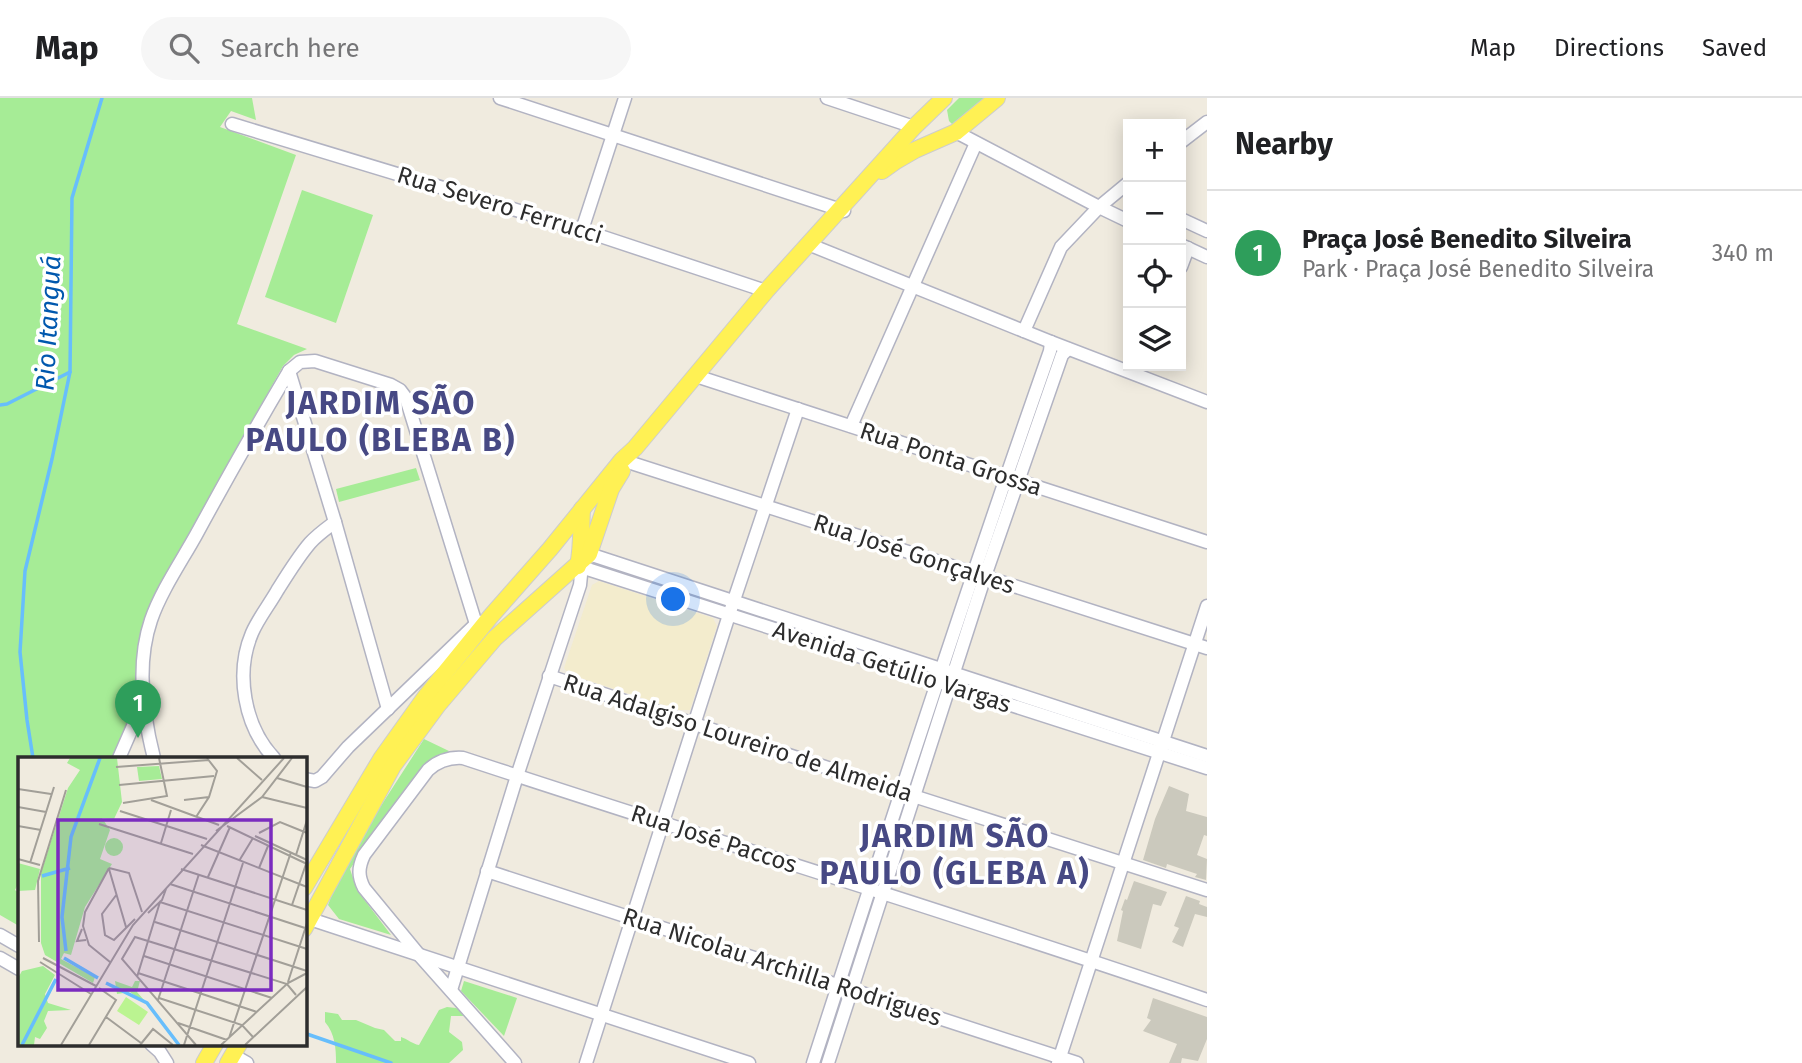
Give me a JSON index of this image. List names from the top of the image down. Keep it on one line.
{"streets":{"street":["Rua Severo Ferrucci","Rua Ponta Grossa","Rua José Gonçalves","Avenida Getúlio Vargas","Rua Adalgiso Loureiro de Almeida","Rua José Paccos","Rua Nicolau Archilla Rodrigues"]},"districts":["JARDIM SÃO PAULO (BLEBA B)","JARDIM SÃO PAULO (GLEBA A)"],"water":["Rio Itanguá"],"page":{"header":"Map","search":"Search here","nav":["Map","Directions","Saved"],"heading":"Nearby","map_buttons":["+","−"],"list":[{"mark":"1","name":"Praça José Benedito Silveira","note":"Park · Praça José Benedito Silveira","value":"340 m"}],"pins":"1"}}
